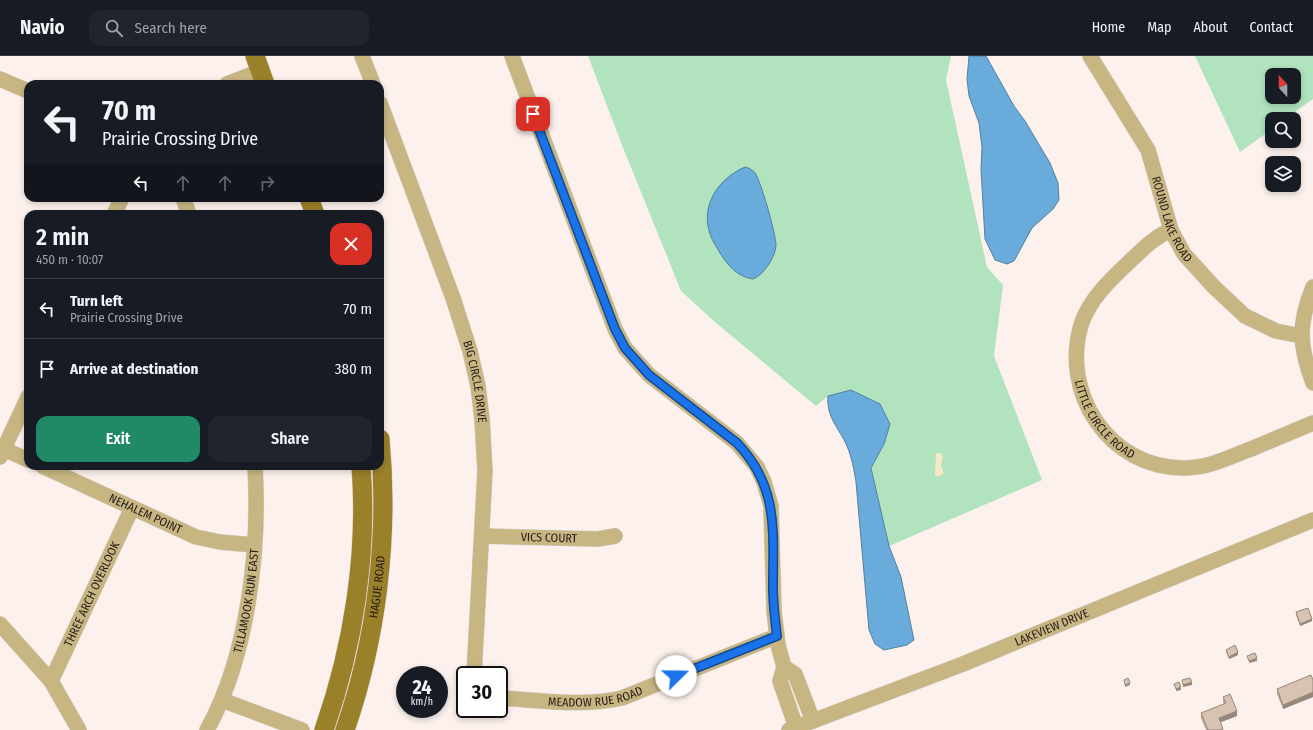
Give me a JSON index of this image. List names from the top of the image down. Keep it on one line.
{"streets":{"main road":["HAGUE ROAD"],"street":["ROUND LAKE ROAD","BIG CIRCLE DRIVE","LITTLE CIRCLE ROAD","NEHALEM POINT","VICS COURT","THREE ARCH OVERLOOK","TILLAMOOK RUN EAST","LAKEVIEW DRIVE","MEADOW RUE ROAD"]},"crossings":[["ROUND LAKE ROAD","LITTLE CIRCLE ROAD"],["BIG CIRCLE DRIVE","VICS COURT"],["NEHALEM POINT","THREE ARCH OVERLOOK"],["NEHALEM POINT","TILLAMOOK RUN EAST"]],"north":"top","page":{"header":"Navio","search":"Search here","nav":["Home","Map","About","Contact"],"turn":["70 m","Prairie Crossing Drive"],"heading":["2 min","450 m · 10:07"],"list":[{"name":"Turn left","note":"Prairie Crossing Drive","value":"70 m"},{"name":"Arrive at destination","value":"380 m"}],"buttons":["Exit","Share"],"speed":"24 km/h","limit":"30"}}
